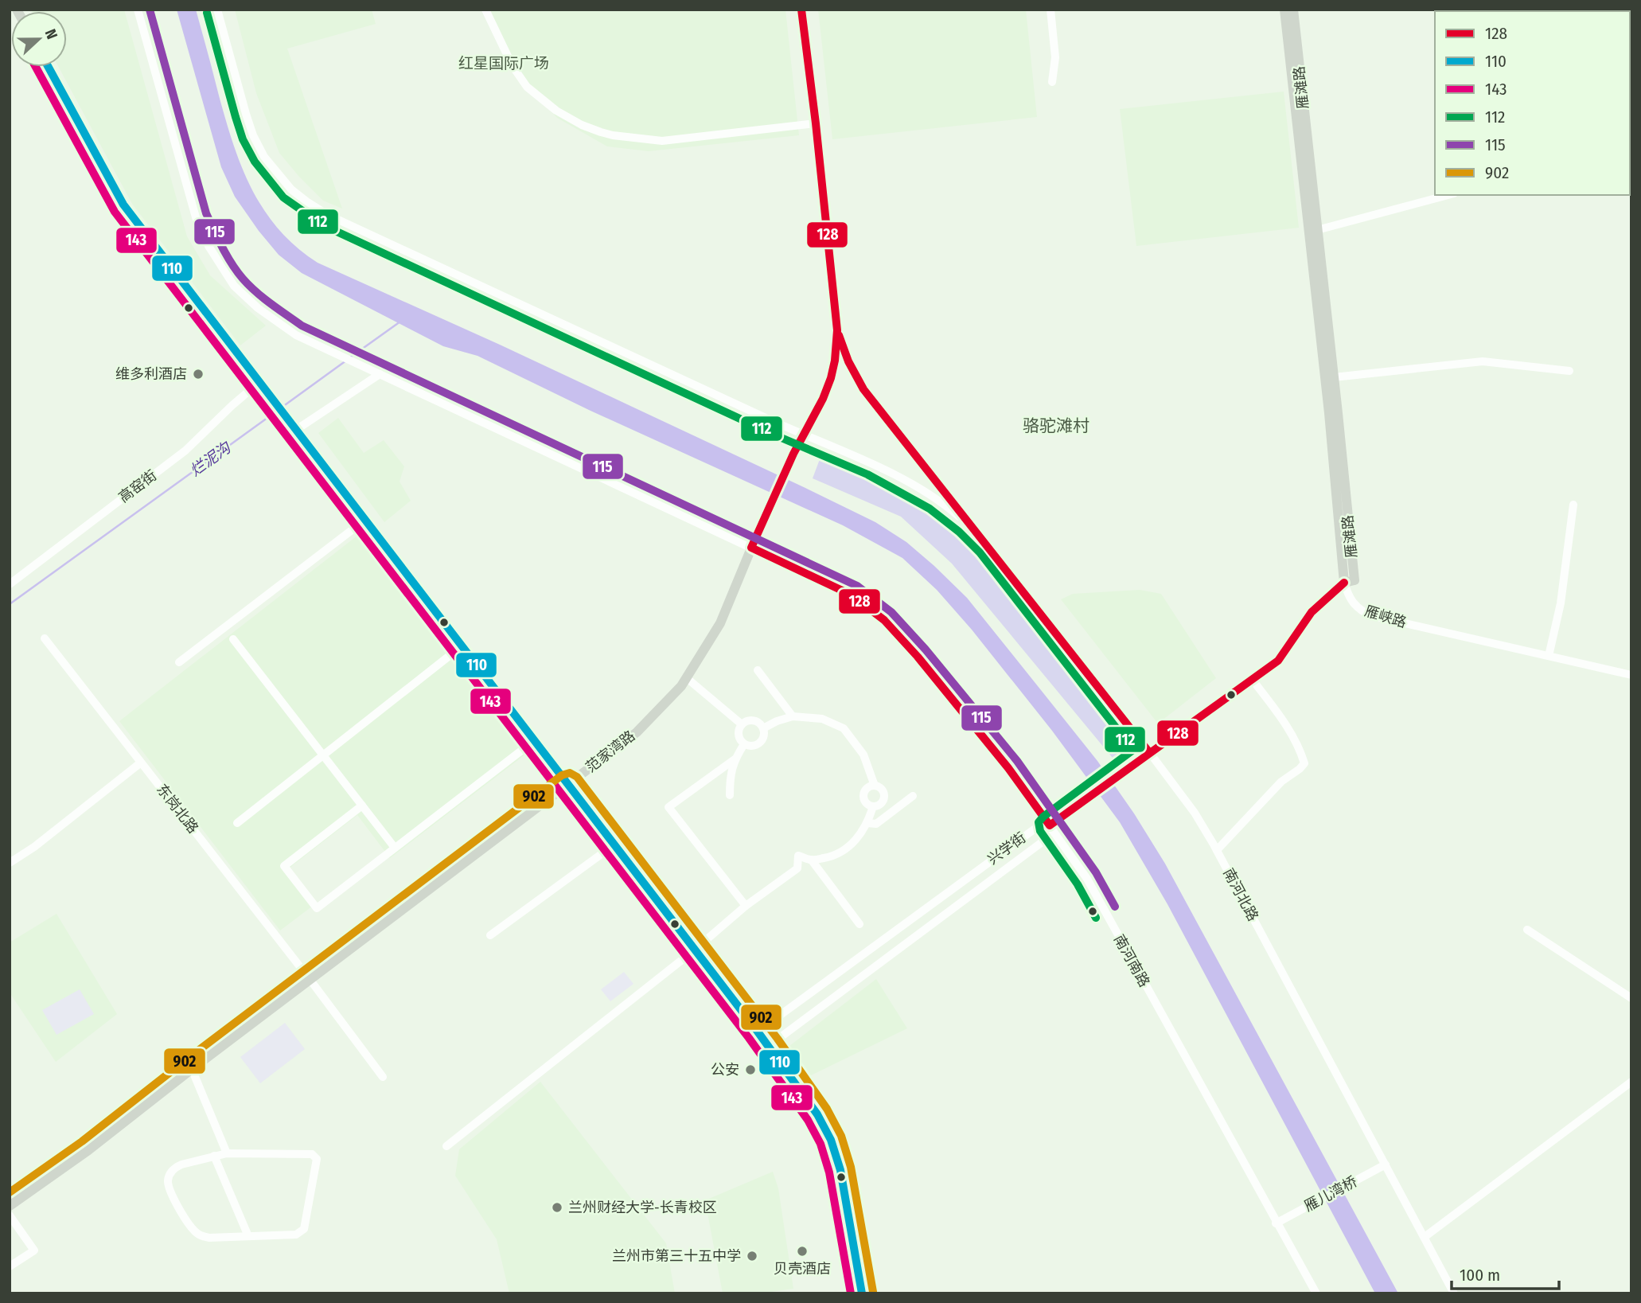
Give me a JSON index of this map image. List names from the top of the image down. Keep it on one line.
{"streets":{"main road":["雁滩路","范家湾路"],"street":["高窑街","雁峡路","东岗北路","兴学街","南河北路","南河南路","雁儿湾桥"]},"crossings":[["雁滩路","雁峡路"],["范家湾路","东岗北路"],["范家湾路","南河北路"],["范家湾路","南河南路"],["兴学街","南河南路"],["南河北路","雁儿湾桥"],["南河南路","雁儿湾桥"]],"districts":["红星国际广场","骆驼滩村"],"water":["烂泥沟"],"places":["维多利酒店","公安","兰州财经大学-长青校区","贝壳酒店","兰州市第三十五中学"],"lines":["transit line 128","transit line 115","transit line 112","transit line 110","transit line 143","transit line 902"],"legend":["128","110","143","112","115","902"],"scale_bar":"100 m","north":"right"}
